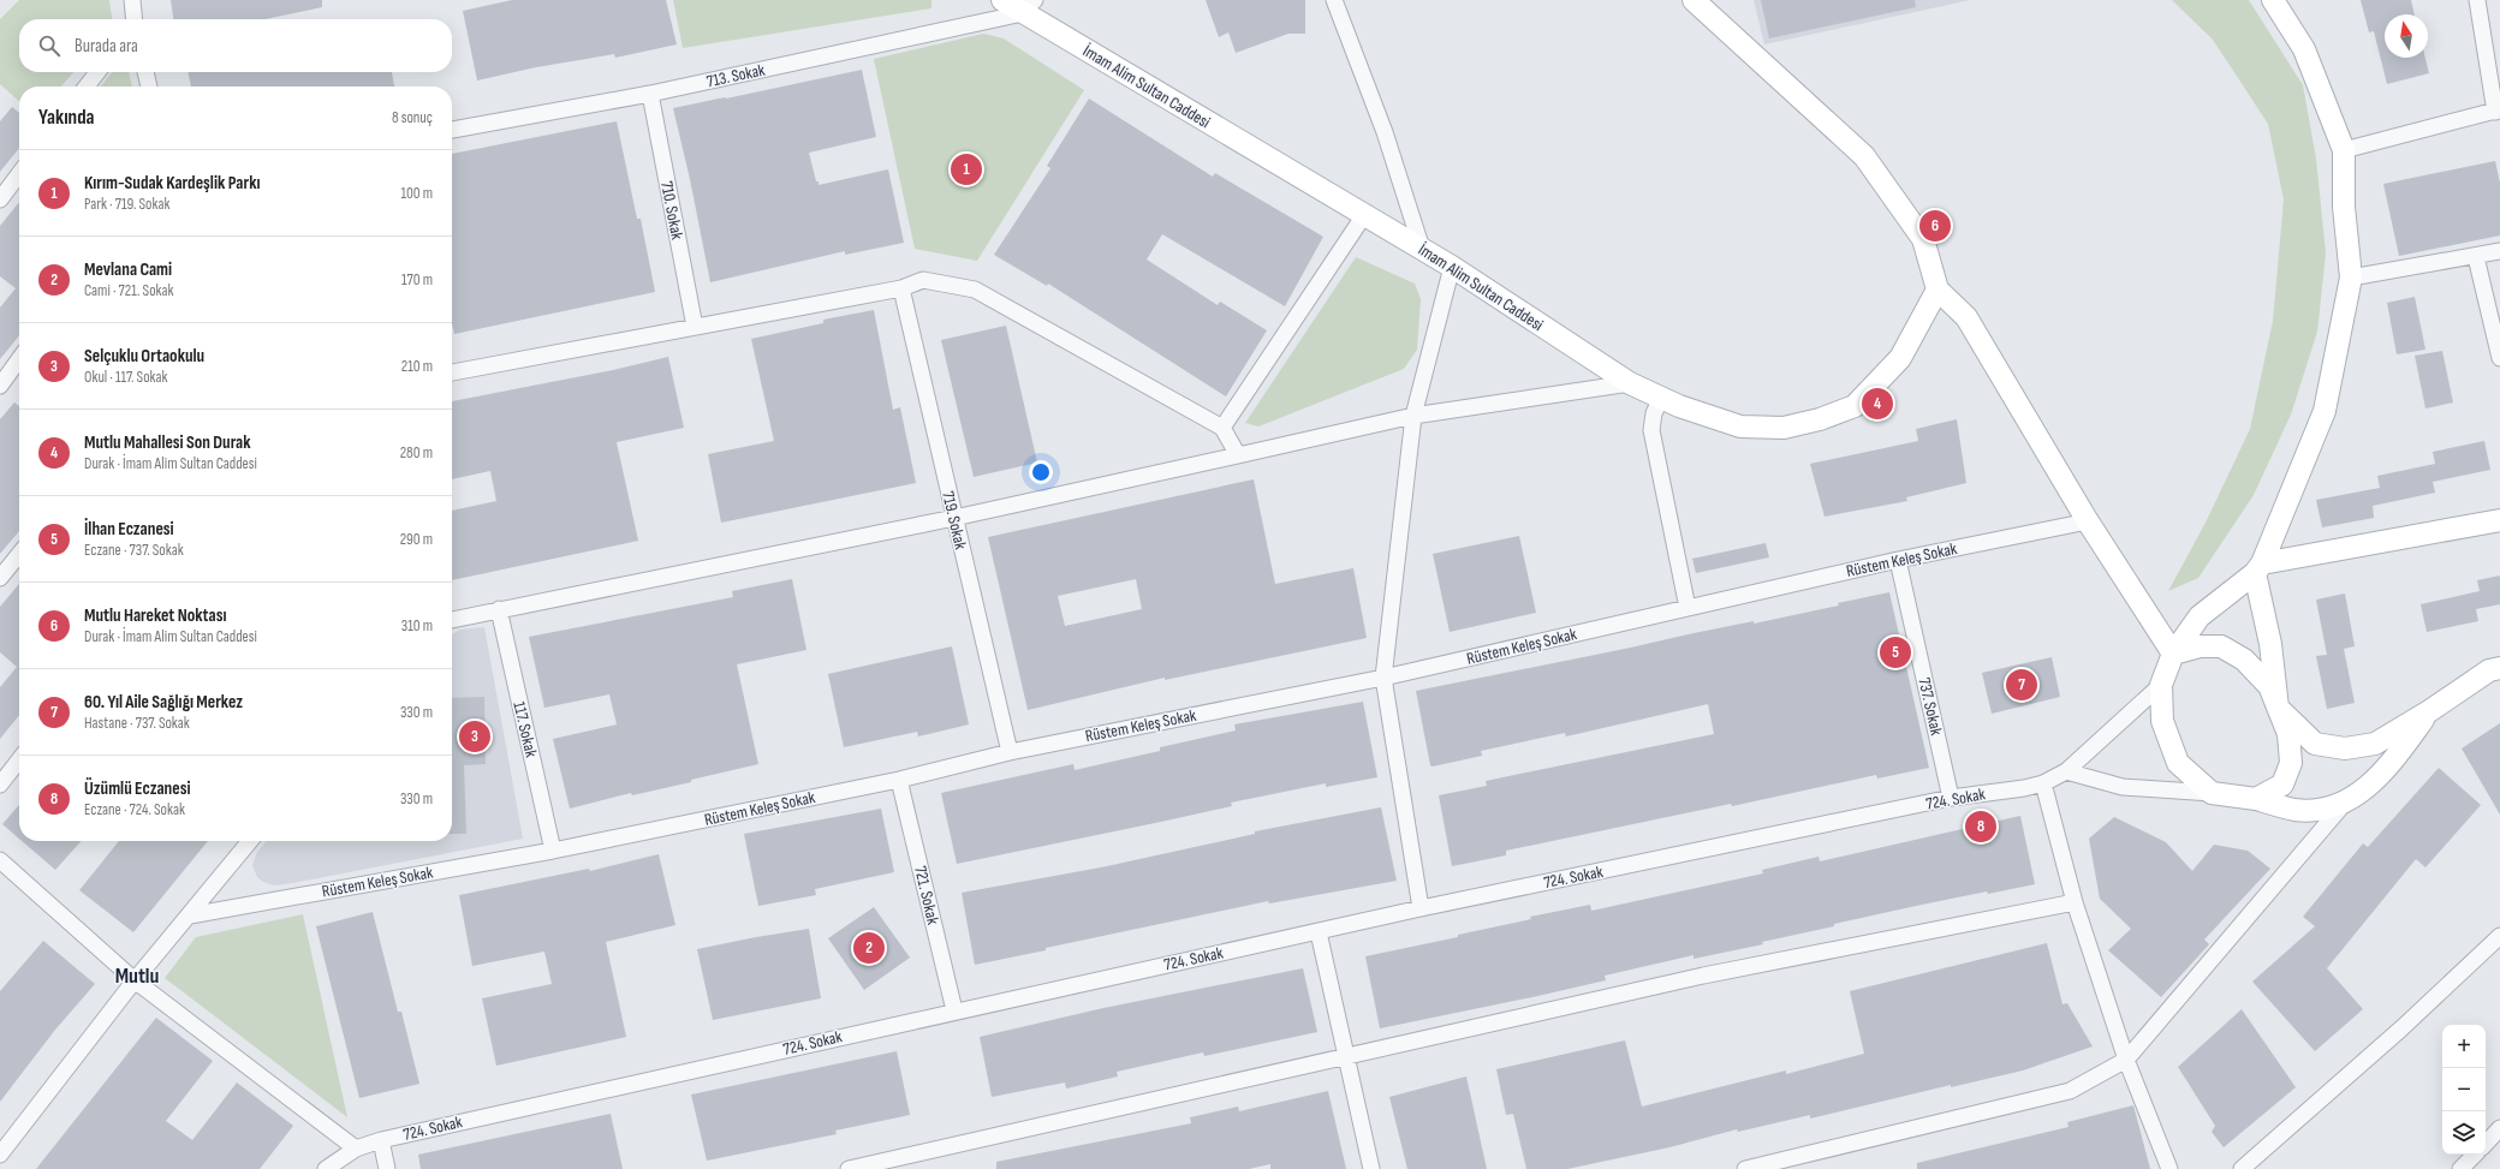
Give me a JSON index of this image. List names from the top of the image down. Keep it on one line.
{"streets":{"street":["713. Sokak","İmam Alim Sultan Caddesi","710. Sokak","719. Sokak","Rüstem Keleş Sokak","737. Sokak","117. Sokak","724. Sokak","721. Sokak"]},"crossings":[["713. Sokak","İmam Alim Sultan Caddesi"],["713. Sokak","710. Sokak"],["719. Sokak","Rüstem Keleş Sokak"],["Rüstem Keleş Sokak","737. Sokak"],["Rüstem Keleş Sokak","117. Sokak"],["Rüstem Keleş Sokak","721. Sokak"],["737. Sokak","724. Sokak"],["724. Sokak","721. Sokak"]],"districts":["Mutlu"],"north":"top","page":{"search":"Burada ara","heading":["Yakında","8 sonuç"],"list":[{"mark":"1","name":"Kırım-Sudak Kardeşlik Parkı","note":"Park · 719. Sokak","value":"100 m"},{"mark":"2","name":"Mevlana Cami","note":"Cami · 721. Sokak","value":"170 m"},{"mark":"3","name":"Selçuklu Ortaokulu","note":"Okul · 117. Sokak","value":"210 m"},{"mark":"4","name":"Mutlu Mahallesi Son Durak","note":"Durak · İmam Alim Sultan Caddesi","value":"280 m"},{"mark":"5","name":"İlhan Eczanesi","note":"Eczane · 737. Sokak","value":"290 m"},{"mark":"6","name":"Mutlu Hareket Noktası","note":"Durak · İmam Alim Sultan Caddesi","value":"310 m"},{"mark":"7","name":"60. Yıl Aile Sağlığı Merkez","note":"Hastane · 737. Sokak","value":"330 m"},{"mark":"8","name":"Üzümlü Eczanesi","note":"Eczane · 724. Sokak","value":"330 m"}],"pins":["1","6","4","5","7","3","8","2"],"map_buttons":["+","−"]}}
